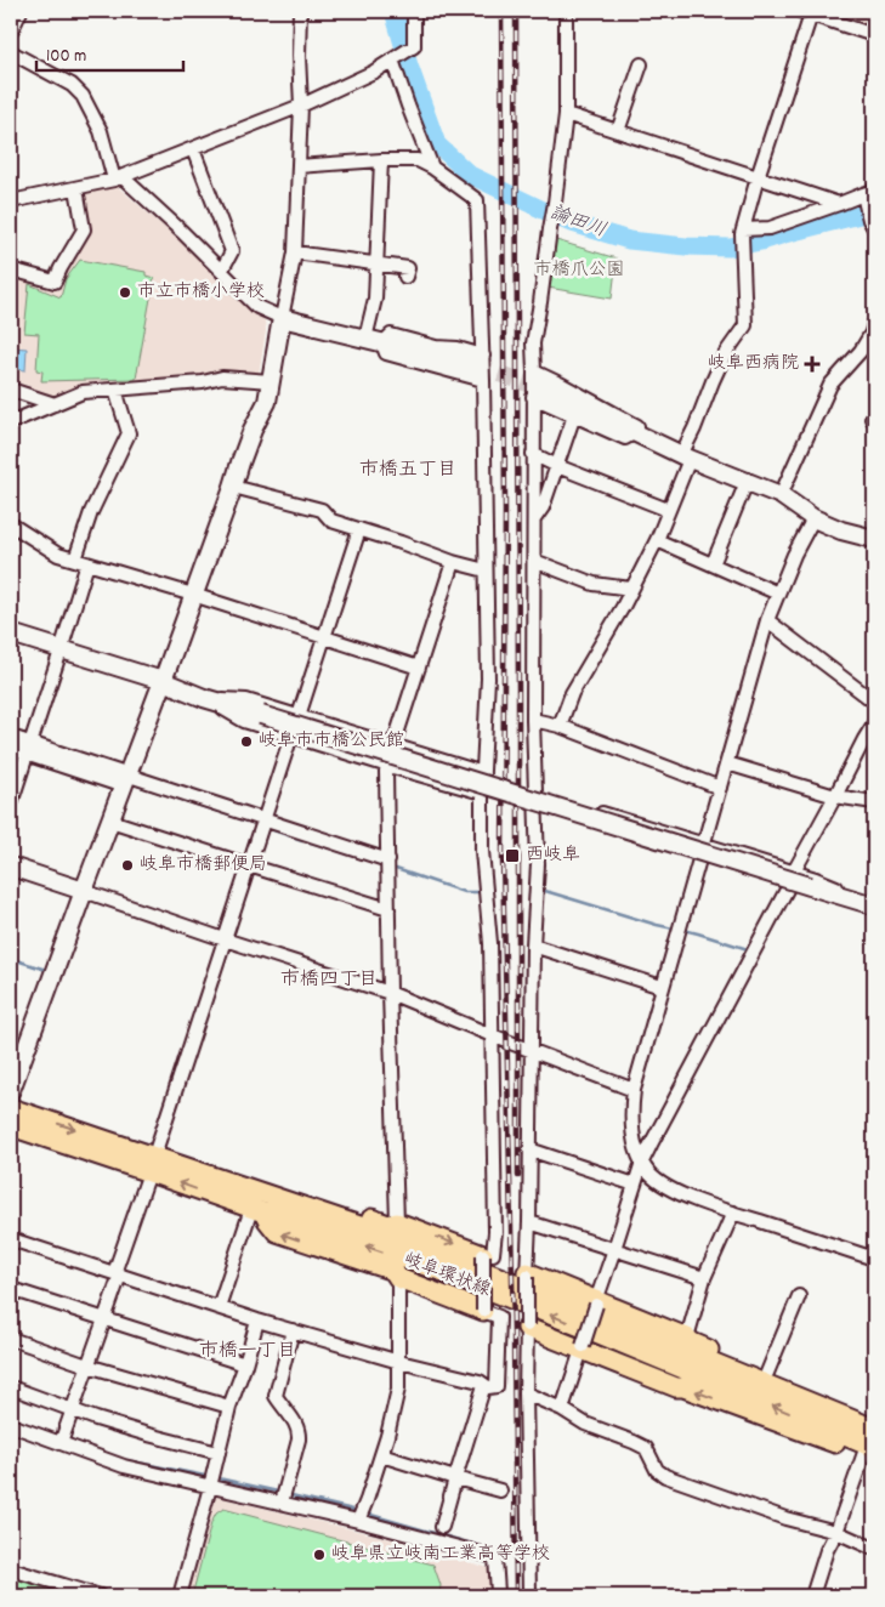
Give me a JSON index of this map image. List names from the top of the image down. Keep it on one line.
{"streets":{"main road":["岐阜環状線"]},"districts":["市橋五丁目","市橋四丁目","市橋一丁目"],"water":["論田川"],"parks":["市橋爪公園"],"places":{"other":["市立市橋小学校","岐阜市市橋公民館","岐阜市橋郵便局","岐阜県立岐南工業高等学校"],"health":["岐阜西病院"],"transit":["西岐阜"]},"scale_bar":"100 m"}
